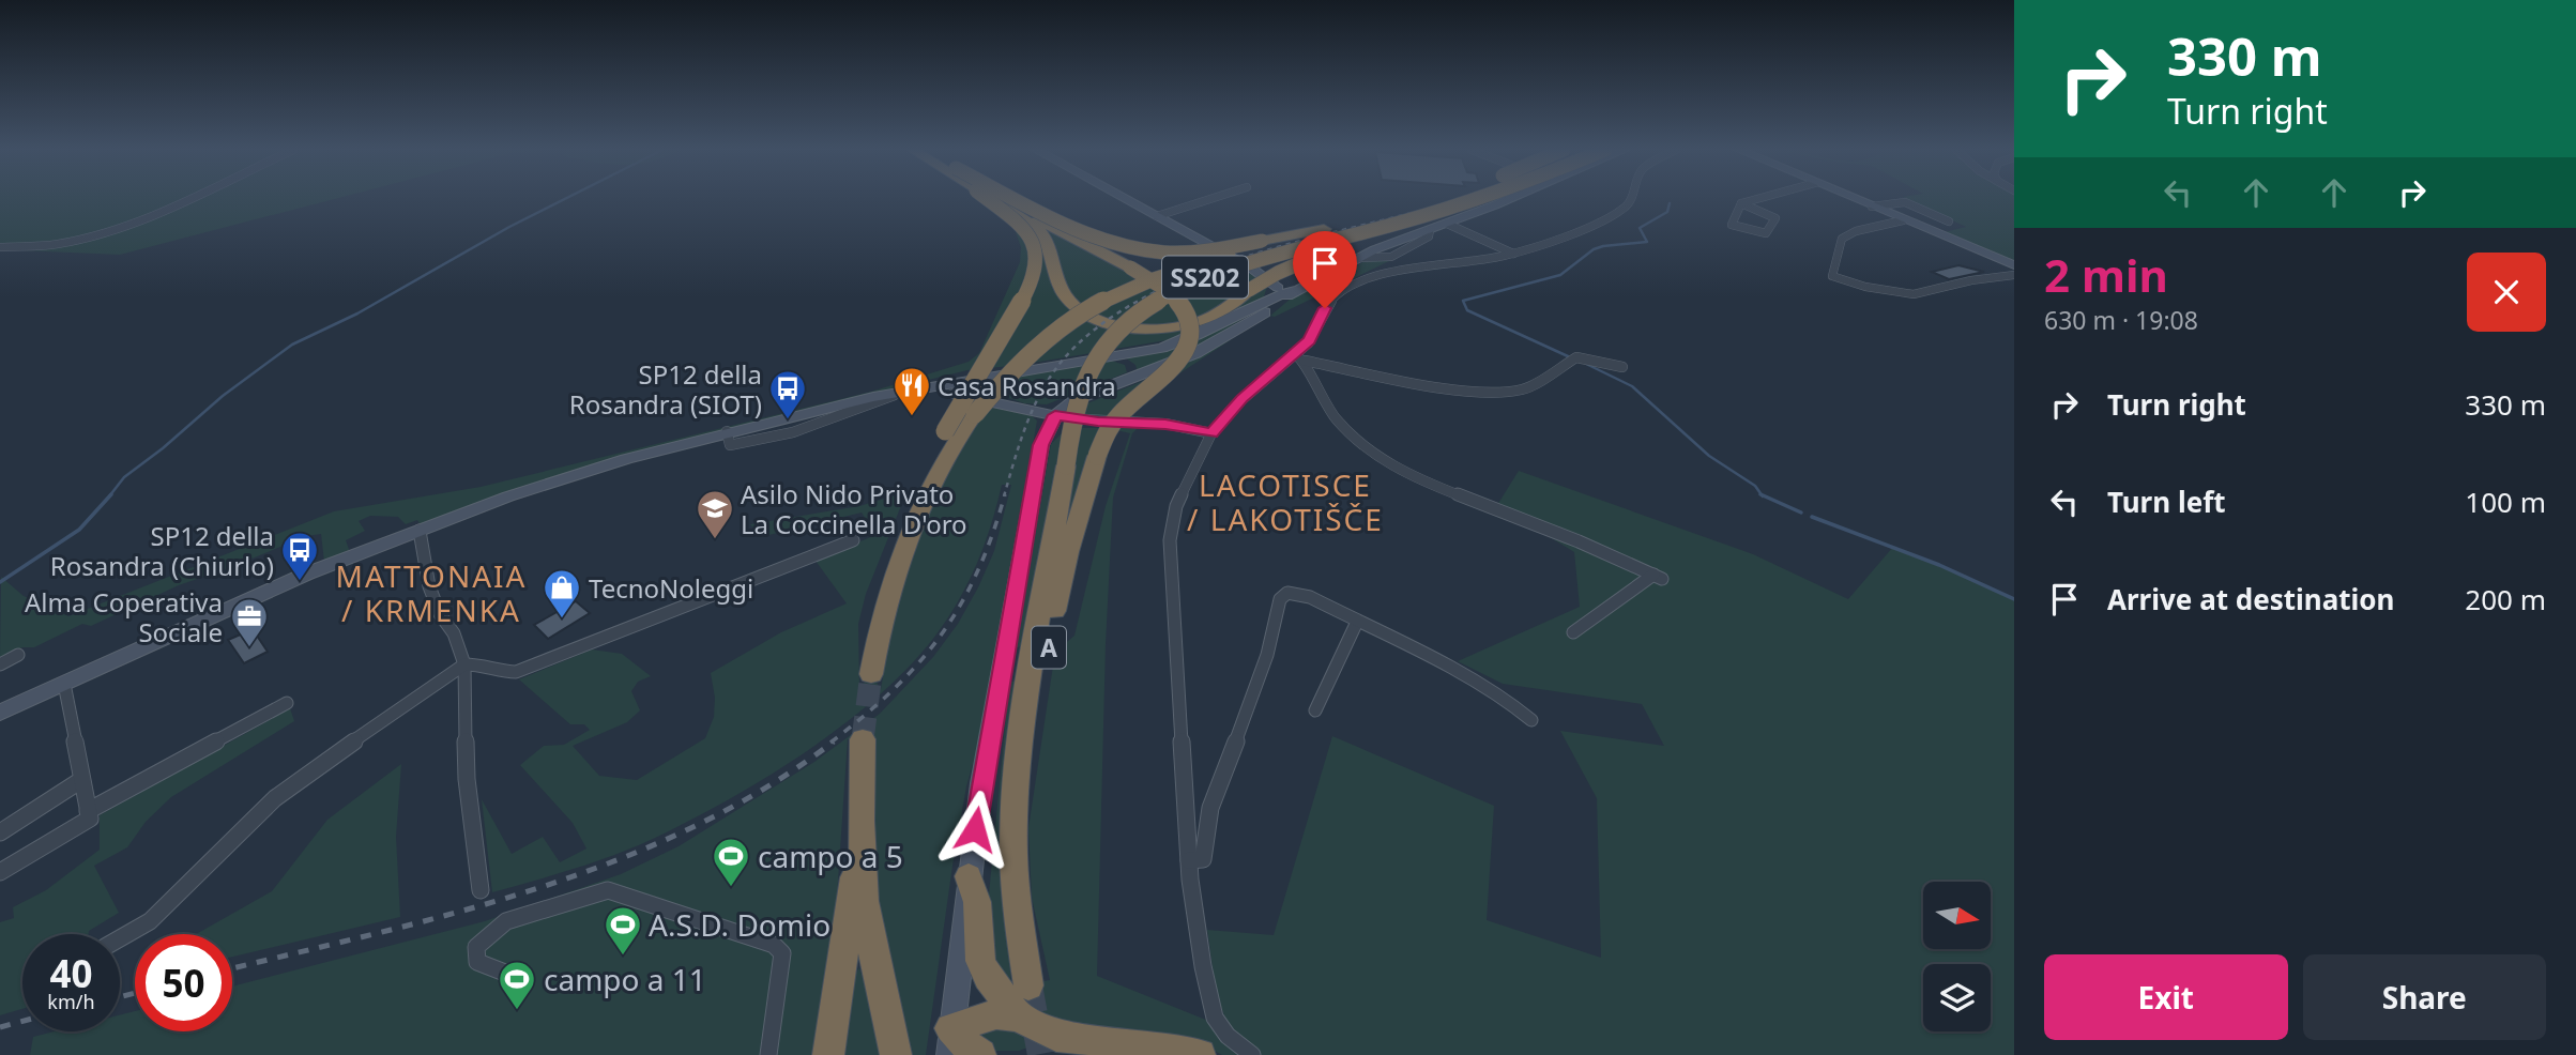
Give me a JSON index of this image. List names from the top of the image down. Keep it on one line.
{"streets":{"highway":["SS202","A"]},"crossings":[["SS202","A"]],"districts":["LACOTISCE / LAKOTIŠČE","MATTONAIA / KRMENKA"],"places":{"restaurant":["Casa Rosandra"],"bus stop":["SP12 della Rosandra (SIOT)","SP12 della Rosandra (Chiurlo)"],"school or university":["Asilo Nido Privato La Coccinella D'oro"],"shop":["TecnoNoleggi"],"office":["Alma Coperativa Sociale"],"sports":["campo a 5","A.S.D. Domio","campo a 11"]},"north":"right","page":{"turn":["330 m","Turn right"],"heading":["2 min","630 m · 19:08"],"list":[{"name":"Turn right","value":"330 m"},{"name":"Turn left","value":"100 m"},{"name":"Arrive at destination","value":"200 m"}],"speed":"40 km/h","limit":"50","buttons":["Exit","Share"]}}
